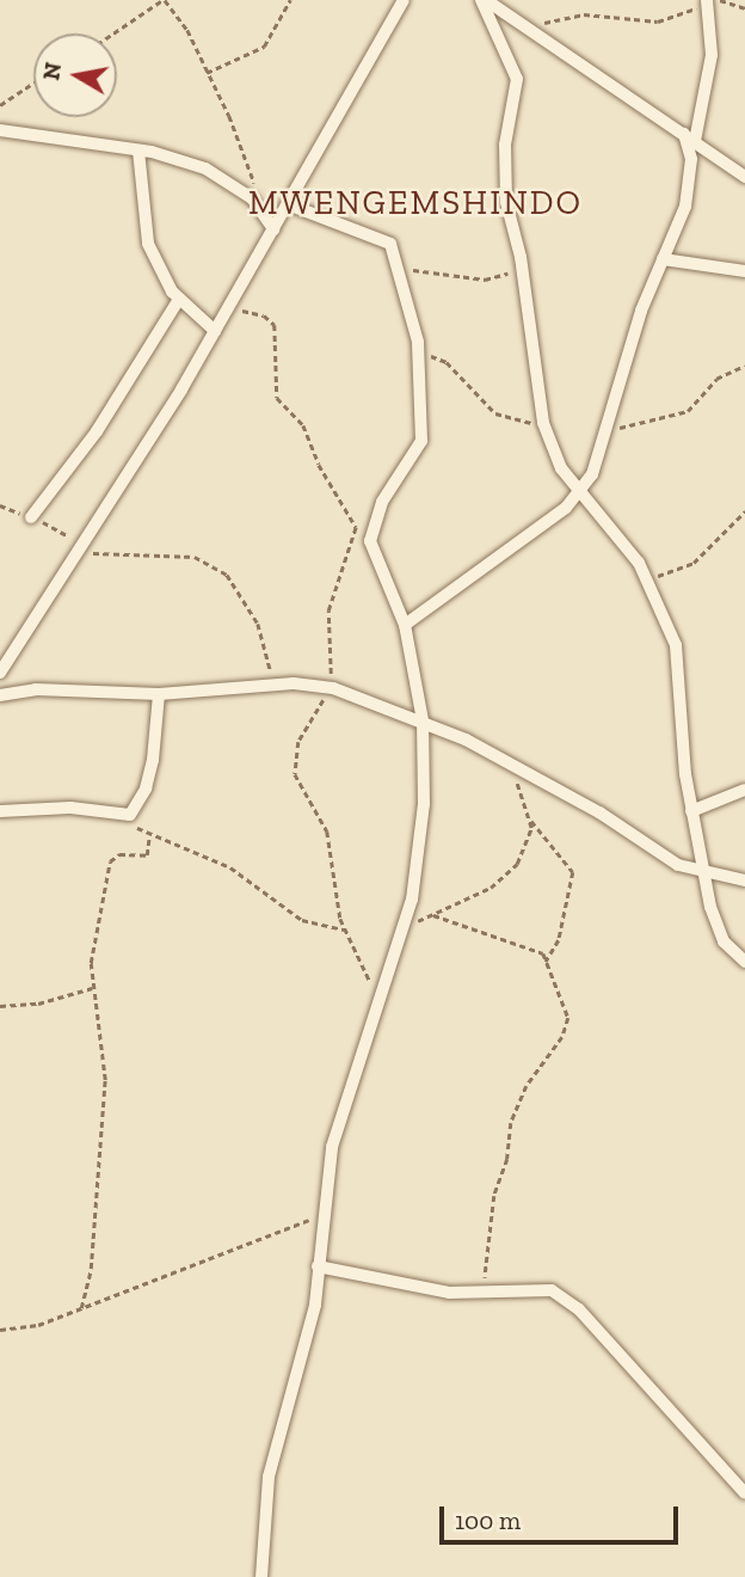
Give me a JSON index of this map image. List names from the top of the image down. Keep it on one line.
{"districts":["MWENGEMSHINDO"],"scale_bar":"100 m","north":"left"}
